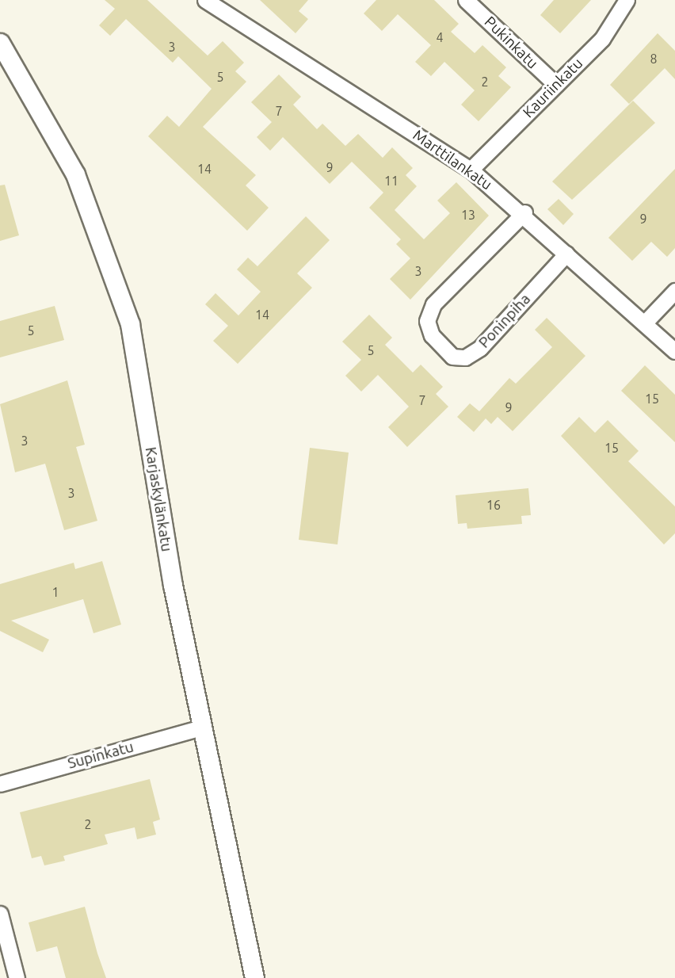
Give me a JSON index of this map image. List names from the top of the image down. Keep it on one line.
{"streets":{"street":["Pukinkatu","Kauriinkatu","Marttilankatu","Poninpiha","Karjaskylänkatu","Supinkatu"]},"crossings":[["Pukinkatu","Kauriinkatu"],["Kauriinkatu","Marttilankatu"],["Marttilankatu","Poninpiha"],["Karjaskylänkatu","Supinkatu"]],"house_numbers":["4","3","8","5","2","7","9","14","11","13","9","3","14","5","5","15","7","9","3","15","3","16","1","2"]}
